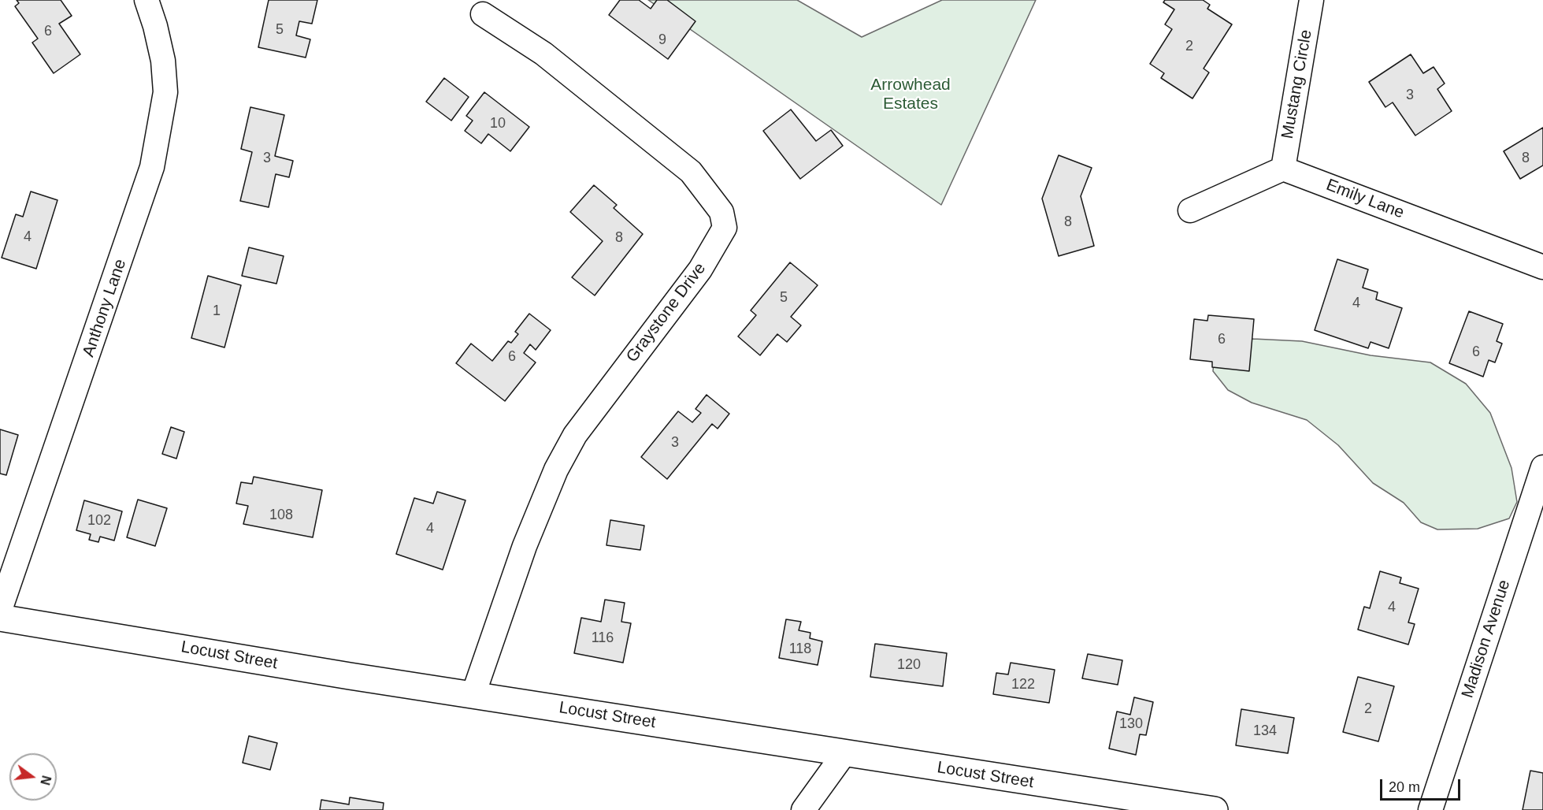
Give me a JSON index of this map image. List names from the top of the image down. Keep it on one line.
{"streets":{"main road":["Locust Street"],"street":["Mustang Circle","Emily Lane","Anthony Lane","Graystone Drive","Madison Avenue"]},"crossings":[["Mustang Circle","Emily Lane"],["Graystone Drive","Locust Street"]],"parks":["Arrowhead Estates"],"house_numbers":["5","6","9","2","3","10","3","8","8","4","8","5","4","1","6","6","6","3","108","102","4","4","116","118","120","122","2","130","134"],"scale_bar":"20 m","north":"right"}
